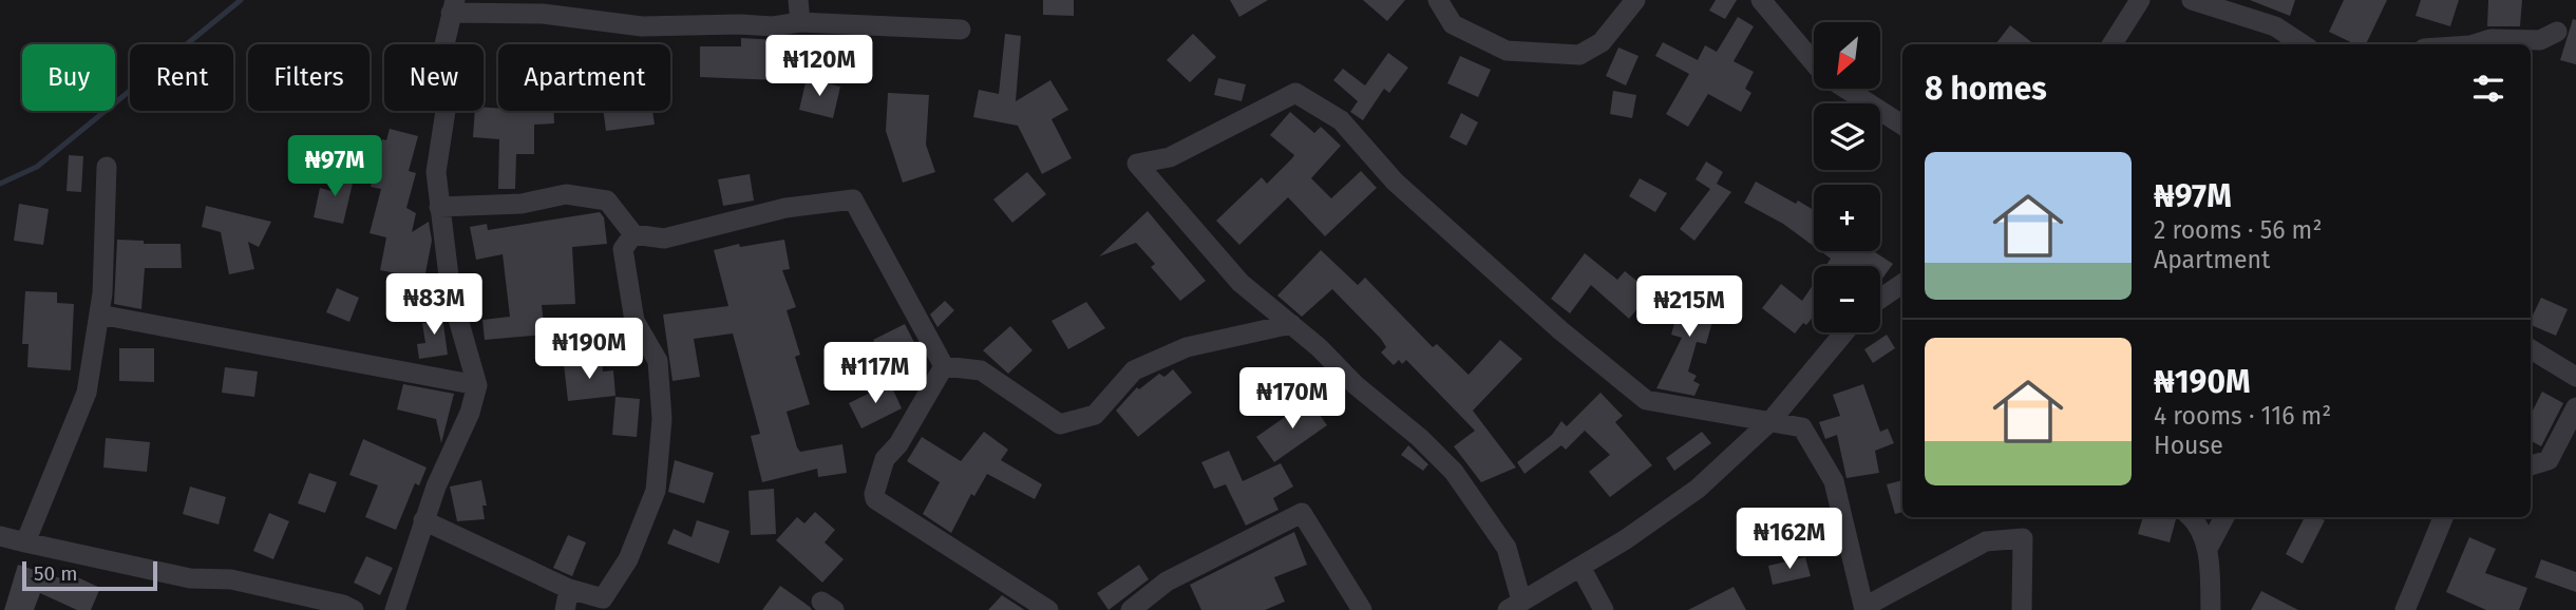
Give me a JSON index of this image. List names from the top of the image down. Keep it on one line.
{"scale_bar":"50 m","north":"bottom left","page":{"map_buttons":["+","−"],"price":["₦120M","₦97M","₦83M","₦215M","₦190M","₦117M","₦170M","₦162M"],"chip":["Buy","Rent","Filters","New","Apartment"],"heading":"8 homes","list":[{"name":"₦97M","note":"2 rooms · 56 m² · Apartment"},{"name":"₦190M","note":"4 rooms · 116 m² · House"}],"scale":"50 m"}}
